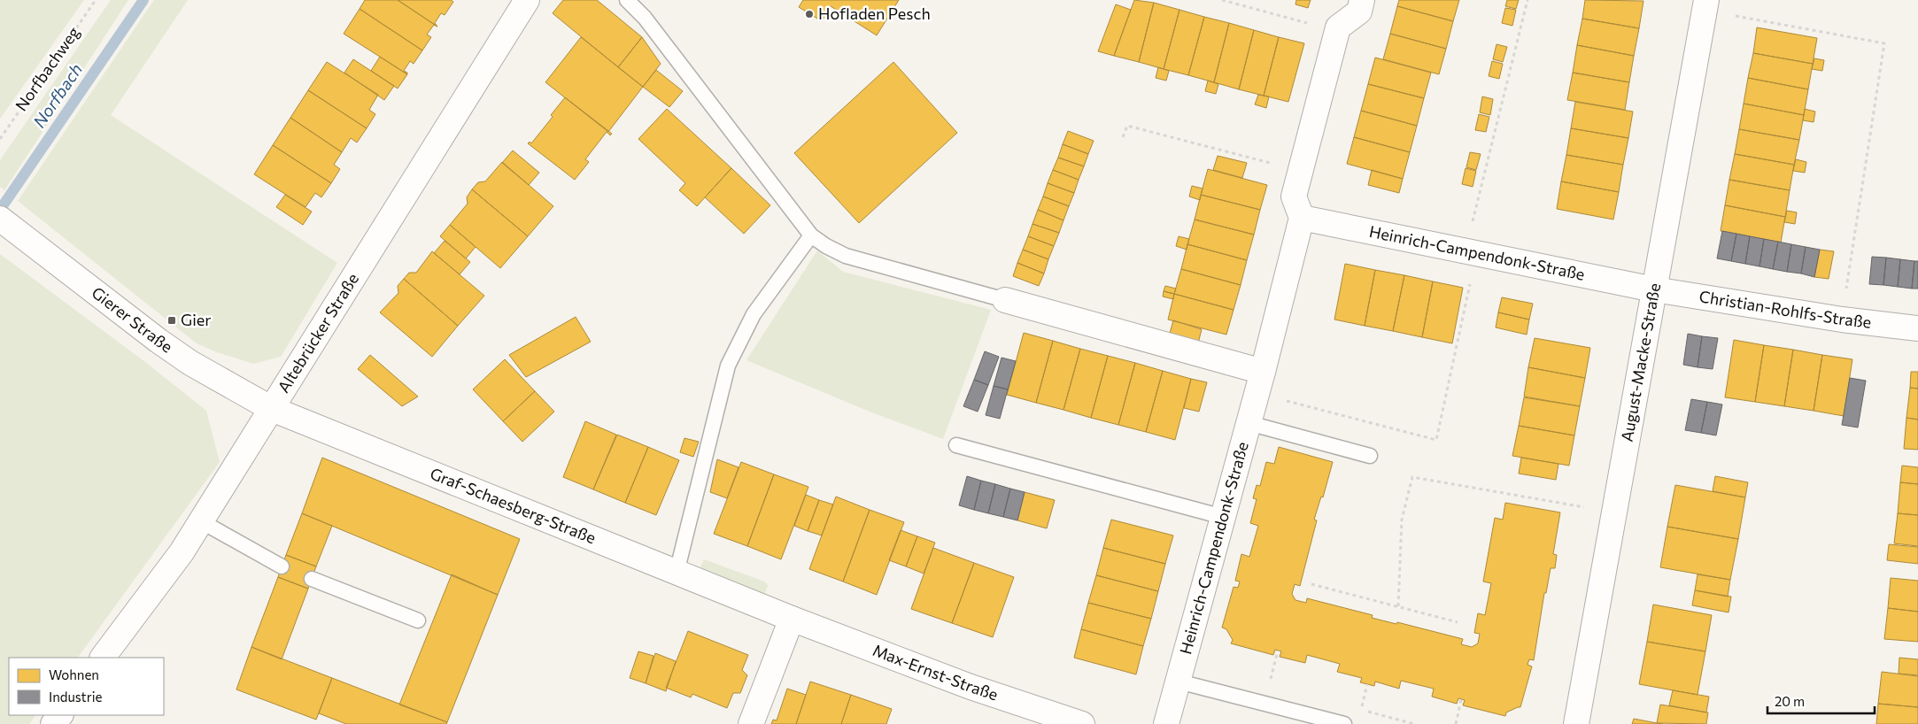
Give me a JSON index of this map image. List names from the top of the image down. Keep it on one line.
{"streets":{"street":["Heinrich-Campendonk-Straße","Christian-Rohlfs-Straße","Gierer Straße","Altebrücker Straße","August-Macke-Straße","Graf-Schaesberg-Straße","Max-Ernst-Straße"],"path":["Norfbachweg"]},"crossings":[["Heinrich-Campendonk-Straße","Christian-Rohlfs-Straße"],["Heinrich-Campendonk-Straße","August-Macke-Straße"],["Christian-Rohlfs-Straße","August-Macke-Straße"],["Gierer Straße","Altebrücker Straße"],["Gierer Straße","Graf-Schaesberg-Straße"],["Altebrücker Straße","Graf-Schaesberg-Straße"],["Graf-Schaesberg-Straße","Max-Ernst-Straße"]],"water":["Norfbach"],"places":{"other":["Hofladen Pesch"],"transit":["Gier"]},"legend":["Wohnen","Industrie"],"scale_bar":"20 m"}
